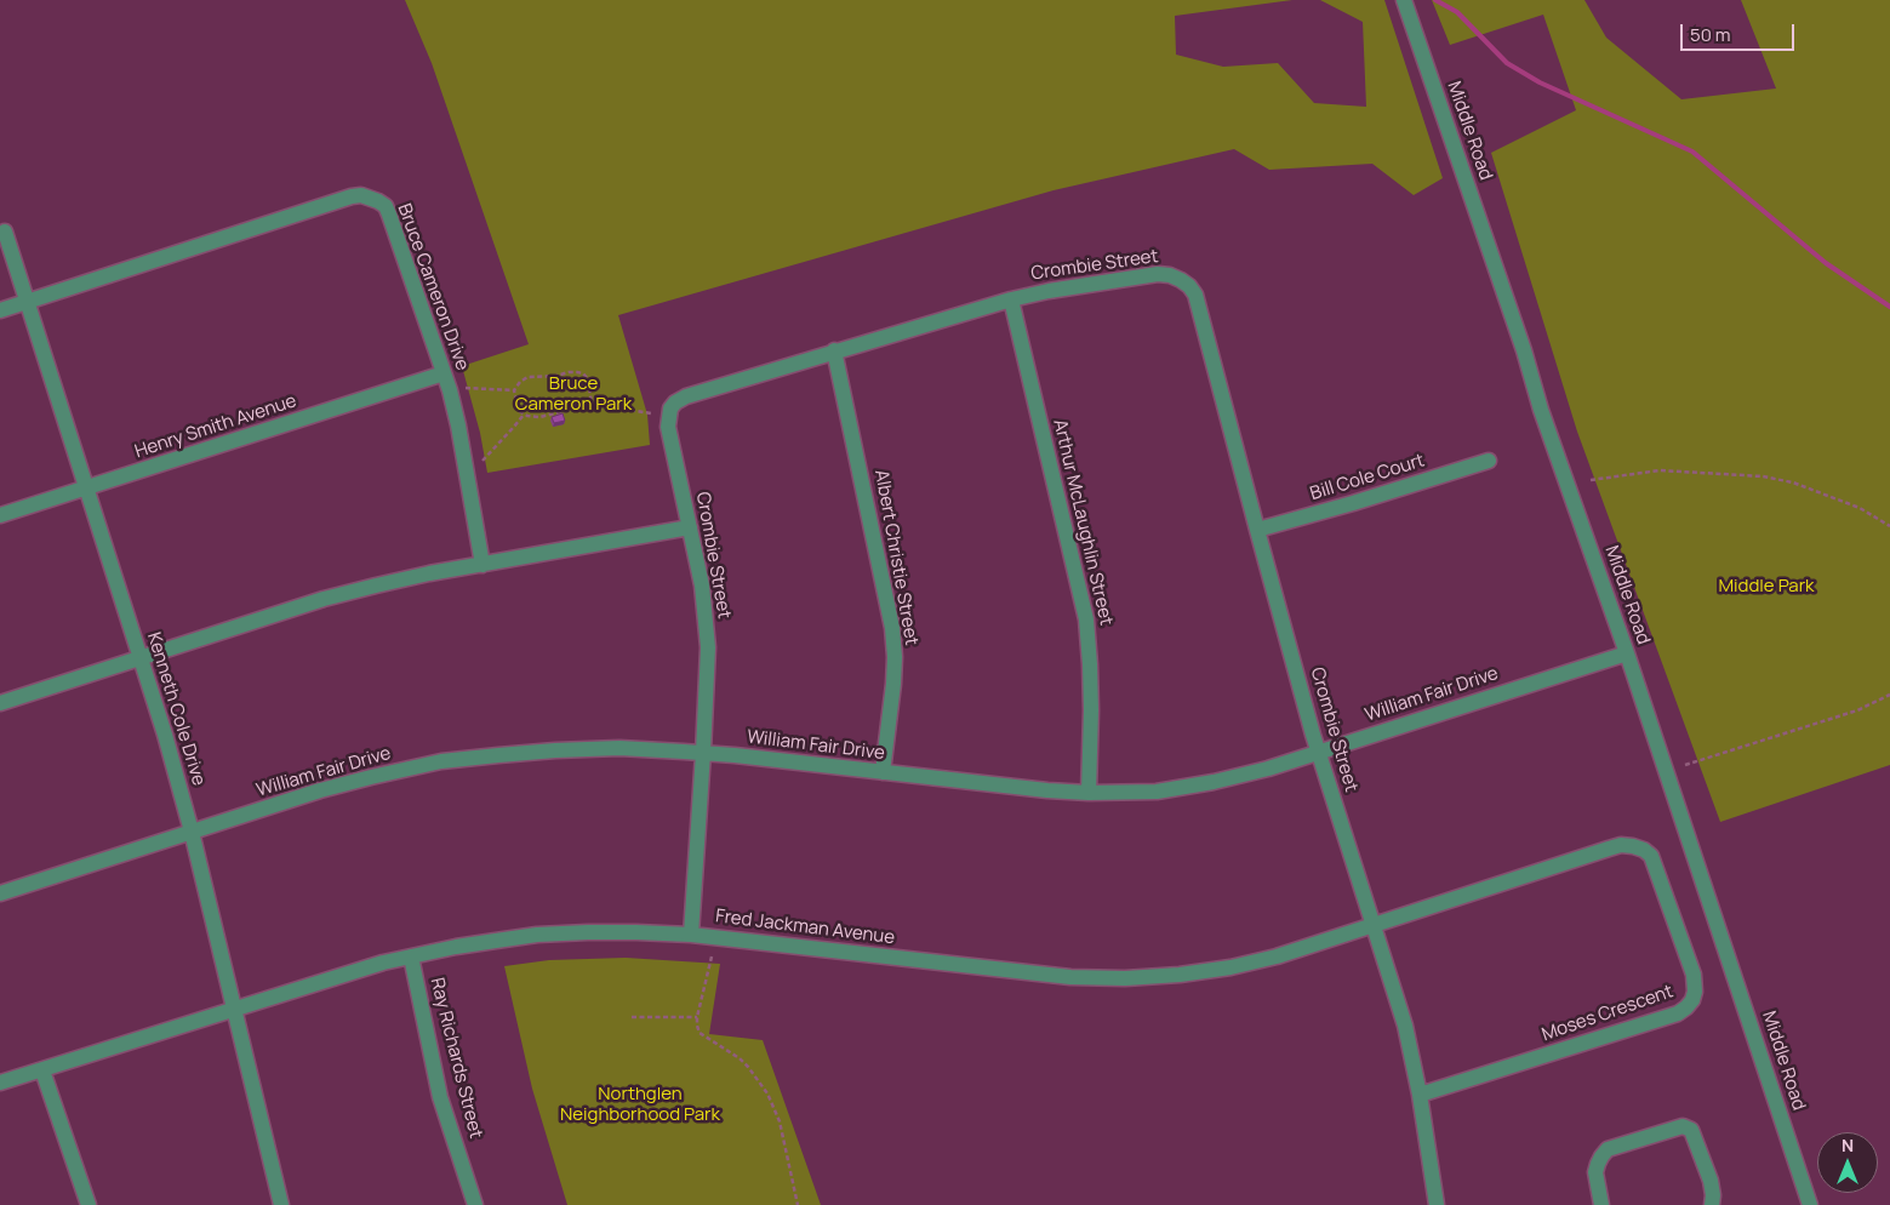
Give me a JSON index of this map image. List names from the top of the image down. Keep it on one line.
{"streets":{"street":["Middle Road","Crombie Street","Bruce Cameron Drive","Henry Smith Avenue","Bill Cole Court","Arthur McLaughlin Street","Albert Christie Street","William Fair Drive","Kenneth Cole Drive","Fred Jackman Avenue","Moses Crescent","Ray Richards Street"]},"crossings":[["Middle Road","William Fair Drive"],["Crombie Street","Bill Cole Court"],["Crombie Street","Arthur McLaughlin Street"],["Crombie Street","Albert Christie Street"],["Crombie Street","William Fair Drive"],["Crombie Street","Fred Jackman Avenue"],["Crombie Street","Moses Crescent"],["Bruce Cameron Drive","Henry Smith Avenue"],["Bruce Cameron Drive","Kenneth Cole Drive"],["Henry Smith Avenue","Kenneth Cole Drive"],["Arthur McLaughlin Street","William Fair Drive"],["Albert Christie Street","William Fair Drive"],["William Fair Drive","Kenneth Cole Drive"],["Kenneth Cole Drive","Fred Jackman Avenue"],["Fred Jackman Avenue","Moses Crescent"],["Fred Jackman Avenue","Ray Richards Street"]],"parks":["Bruce Cameron Park","Middle Park","Northglen Neighborhood Park"],"scale_bar":"50 m","north":"top"}
